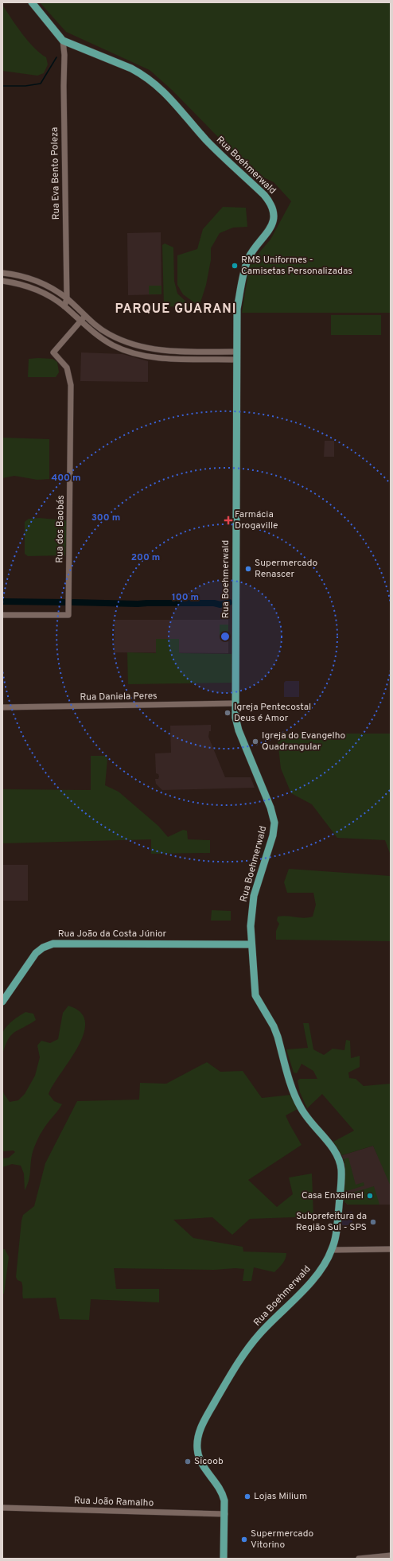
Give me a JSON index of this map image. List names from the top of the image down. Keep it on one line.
{"streets":{"main road":["Rua Boehmerwald","Rua João da Costa Júnior"],"street":["Rua Eva Bento Poleza","Rua dos Baobás","Rua Daniela Peres","Rua João Ramalho"]},"crossings":[["Rua Boehmerwald","Rua Eva Bento Poleza"],["Rua Boehmerwald","Rua Daniela Peres"],["Rua Boehmerwald","Rua João da Costa Júnior"],["Rua Boehmerwald","Rua João Ramalho"]],"districts":["PARQUE GUARANI"],"places":{"other":["RMS Uniformes - Camisetas Personalizadas","Supermercado Renascer","Igreja Pentecostal Deus é Amor","Igreja do Evangelho Quadrangular","Casa Enxaimel","Subprefeitura da Região Sul - SPS","Sicoob","Lojas Milium","Supermercado Vitorino"],"health":["Farmácia Drogaville"]},"rings":["400 m","300 m","200 m","100 m"]}
